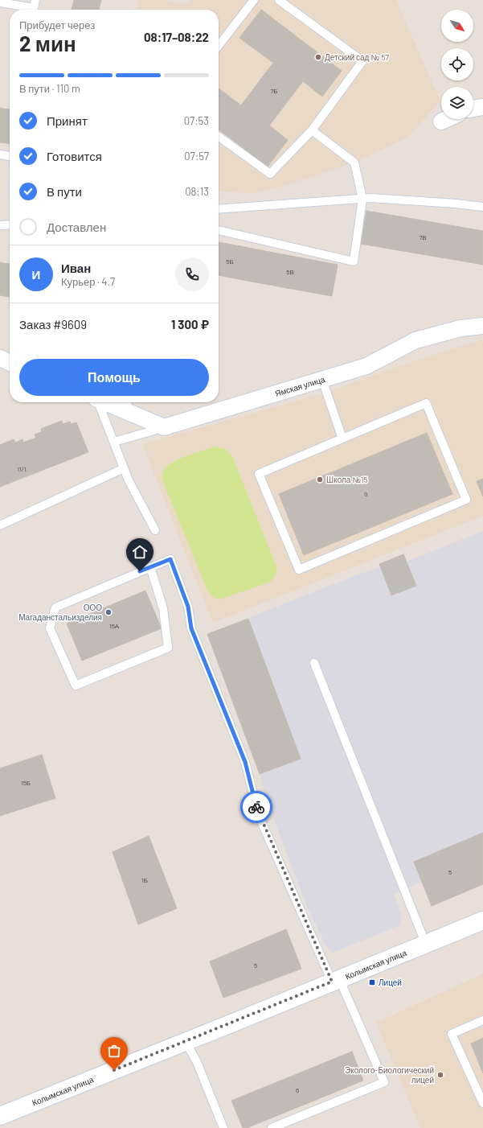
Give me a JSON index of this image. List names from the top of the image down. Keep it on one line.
{"streets":{"street":["Ямская улица","Колымская улица"]},"places":{"other":["Детский сад № 57","Школа №15","ООО Магаданстальизделия","Эколого-Биологический лицей"],"transit":["Лицей"]},"house_numbers":["7Б","7В","5Б","5В","11/1","9","15А","15Б","5","1Б","5","6"],"north":"bottom right","page":{"heading":["2 мин","Прибудет через","08:17–08:22"],"panel":["Иван","Курьер · 4.7","Заказ #9609","1 300 ₽"],"bar":"В пути · 110 m","list":[["Принят","07:53"],["Готовится","07:57"],["В пути","08:13"],"Доставлен"],"round":"И","buttons":"Помощь"}}
